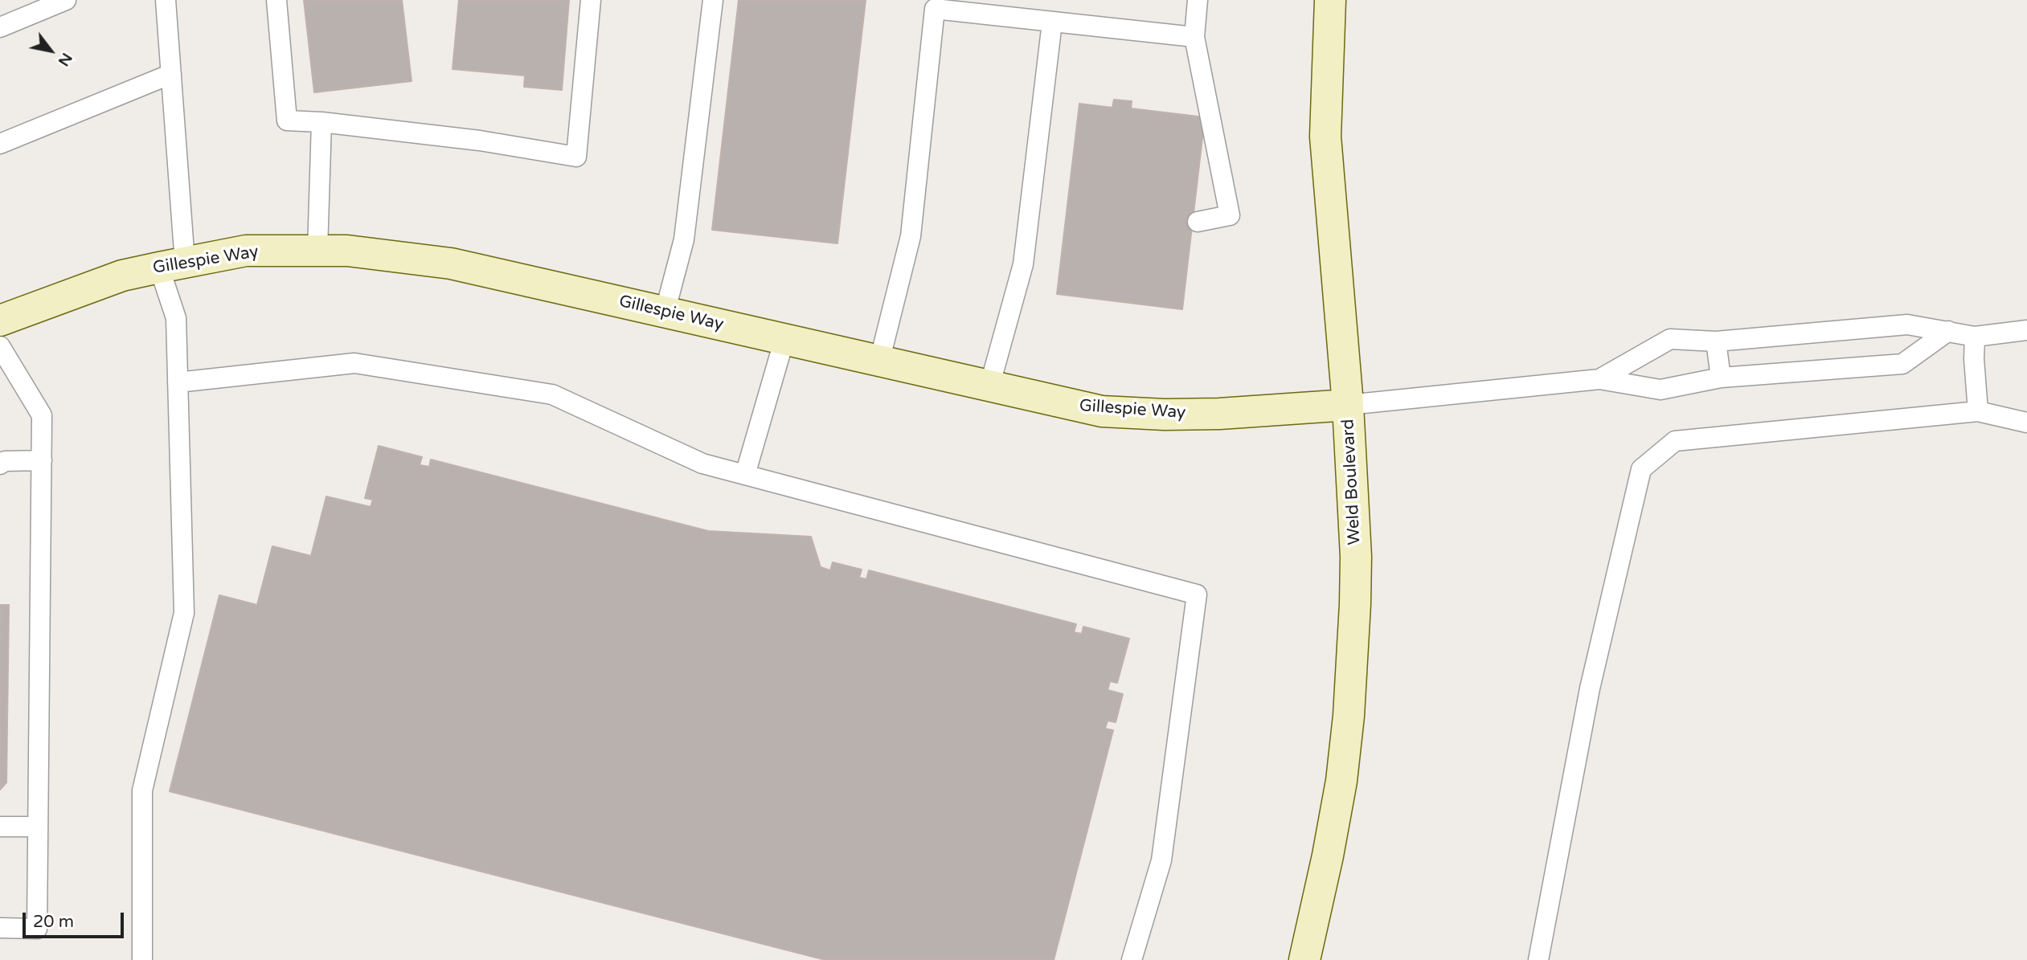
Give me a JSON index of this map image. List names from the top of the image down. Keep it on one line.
{"streets":{"street":["Gillespie Way","Weld Boulevard"]},"crossings":[["Gillespie Way","Weld Boulevard"]],"scale_bar":"20 m","north":"bottom right"}
